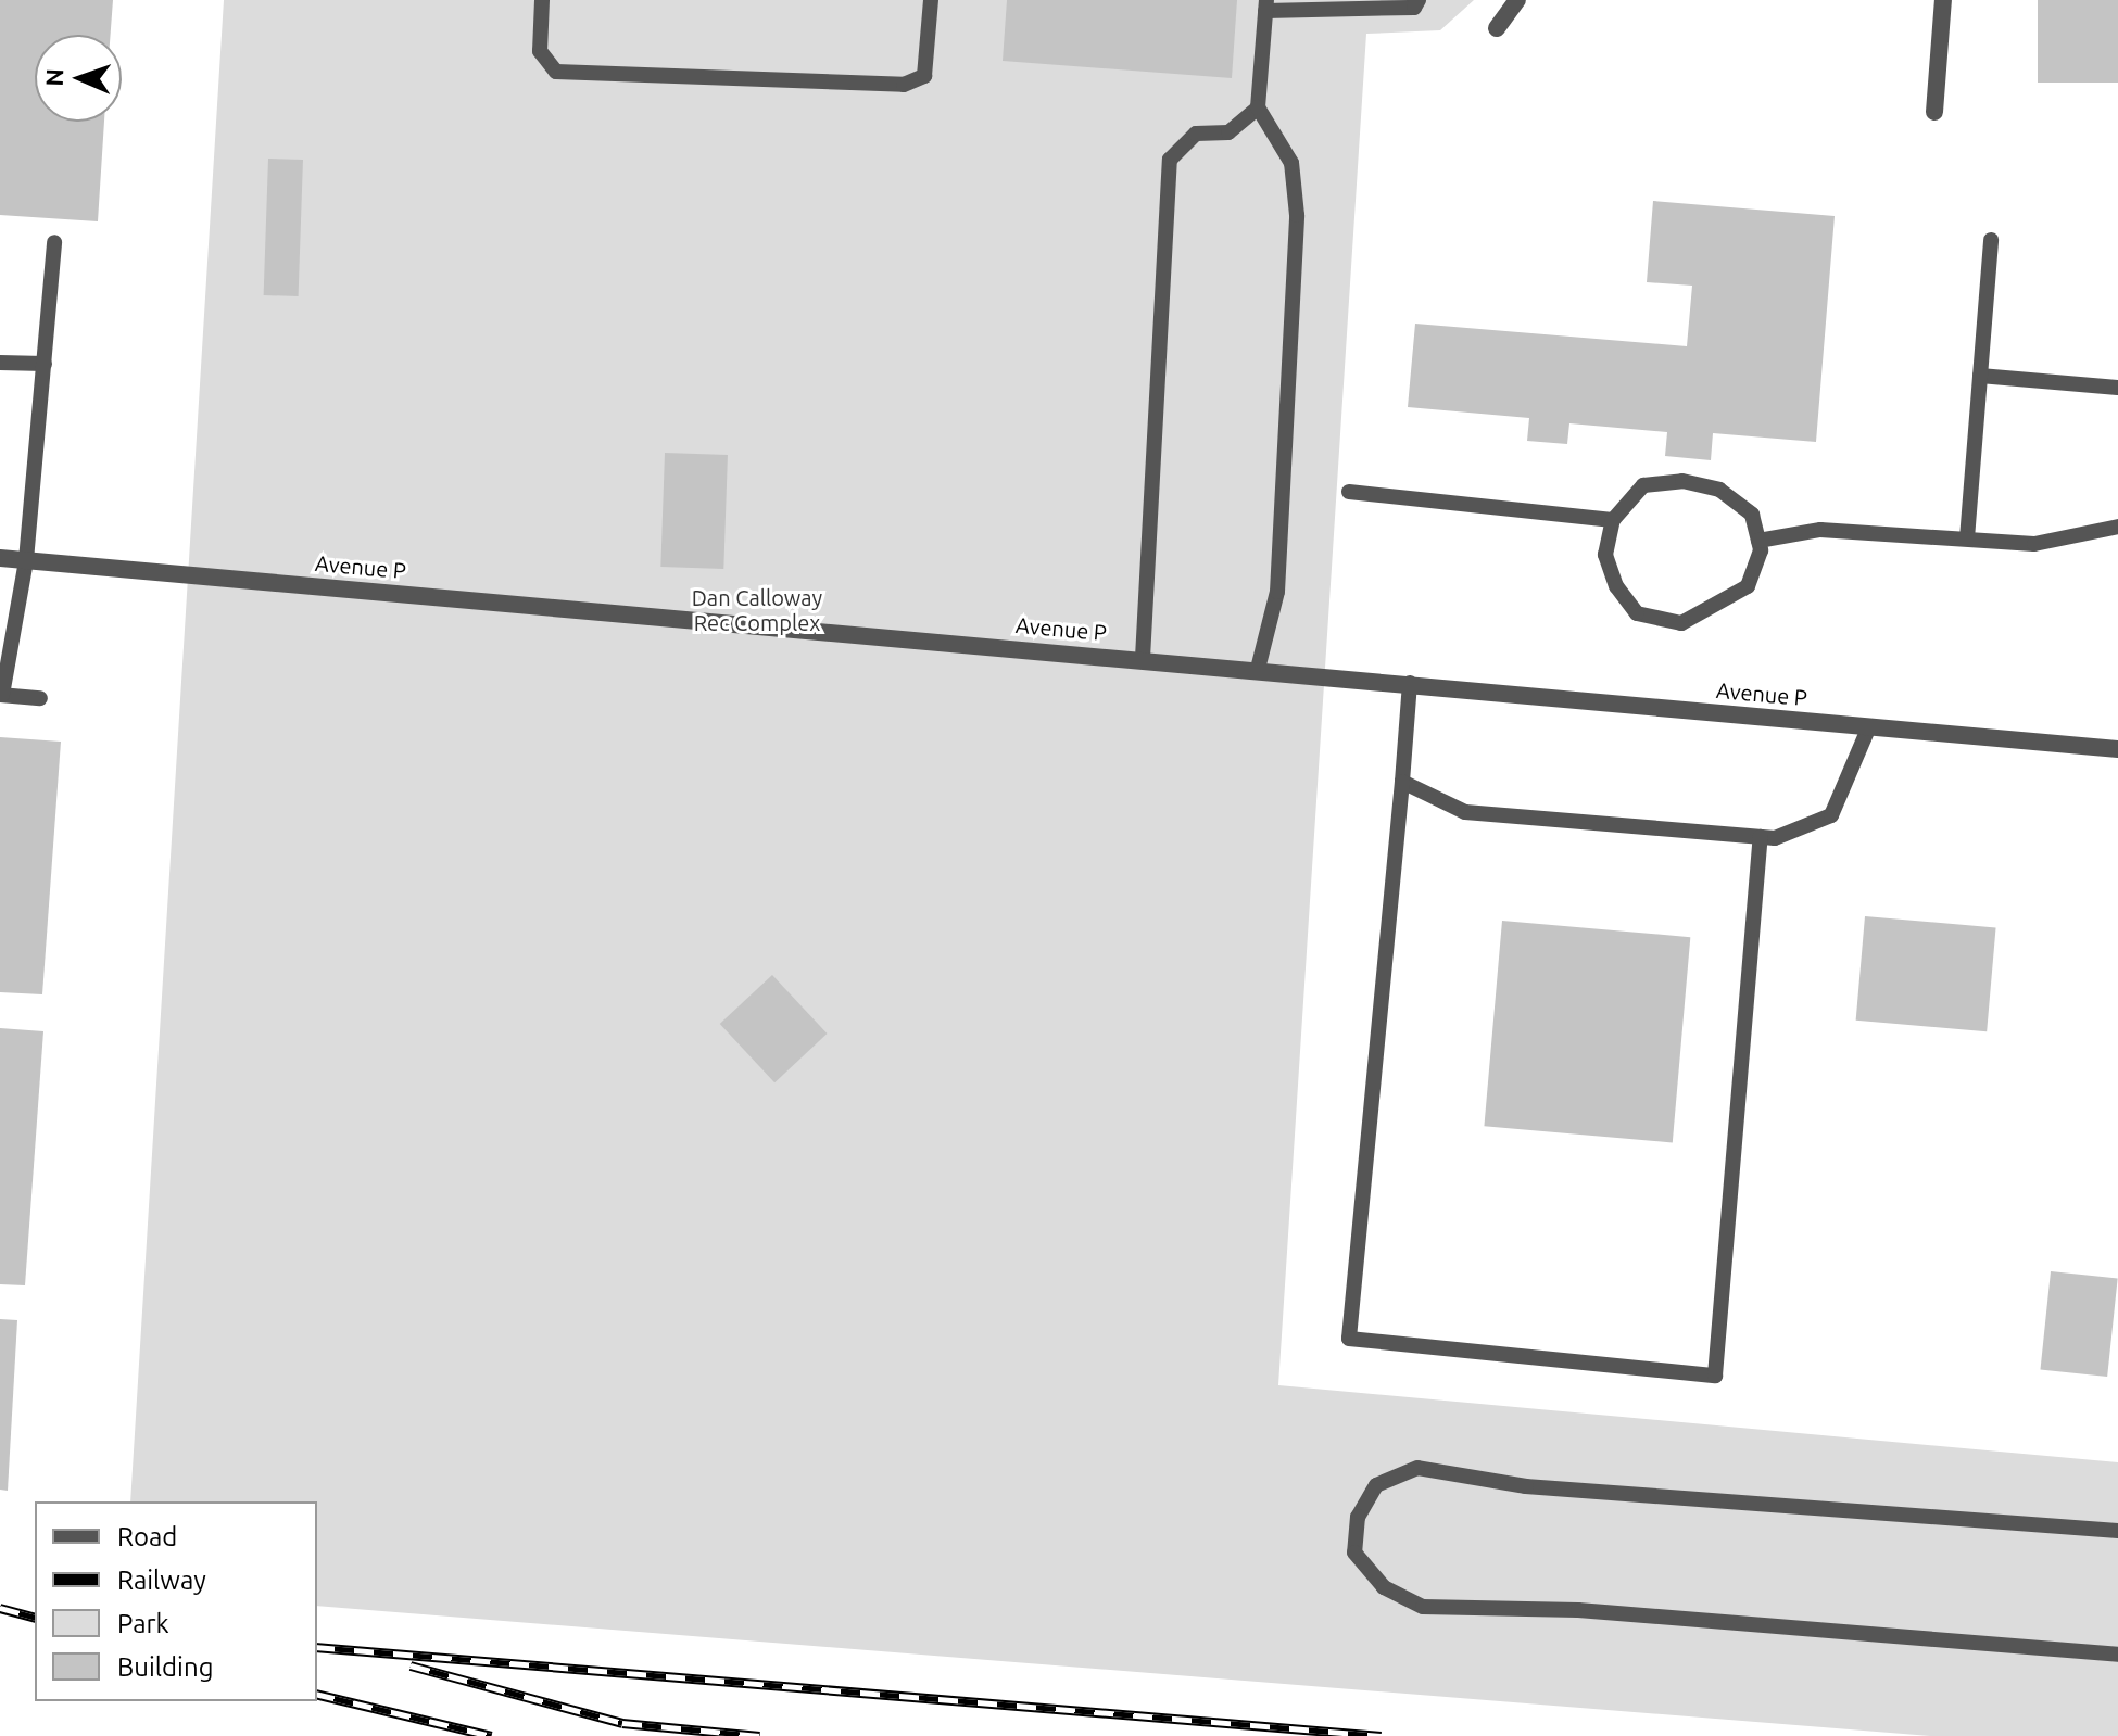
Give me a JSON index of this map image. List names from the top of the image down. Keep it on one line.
{"streets":{"street":["Avenue P"]},"parks":["Dan Calloway Rec Complex"],"legend":["Road","Railway","Park","Building"],"north":"left"}
